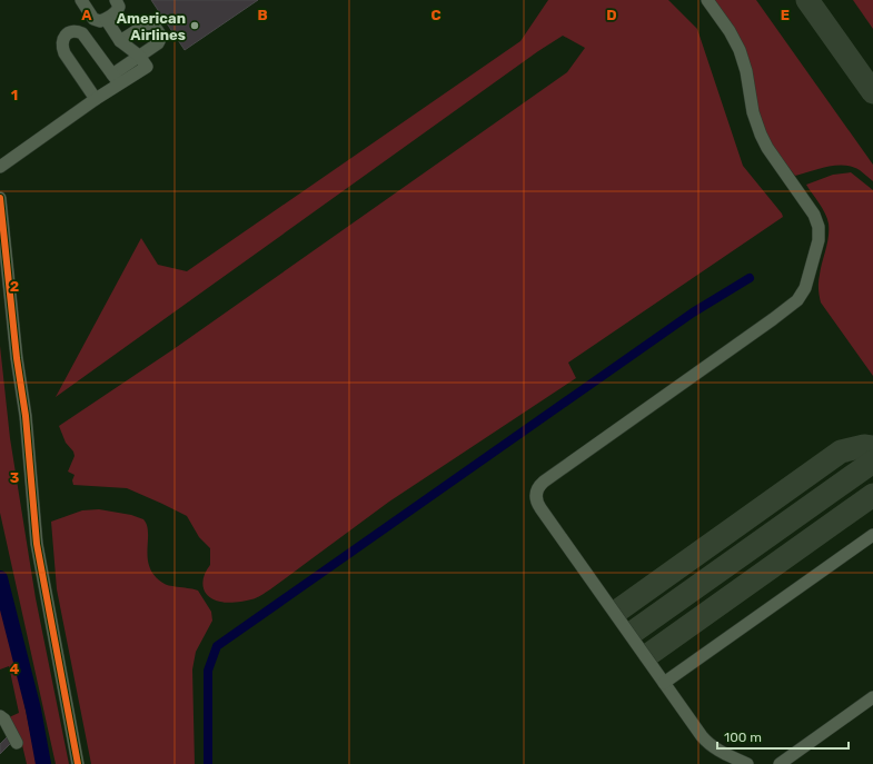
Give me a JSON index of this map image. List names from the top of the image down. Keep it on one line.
{"places":["American Airlines"],"scale_bar":"100 m","grid":{"columns":["A","B","C","D","E"],"rows":["1","2","3","4"]}}
